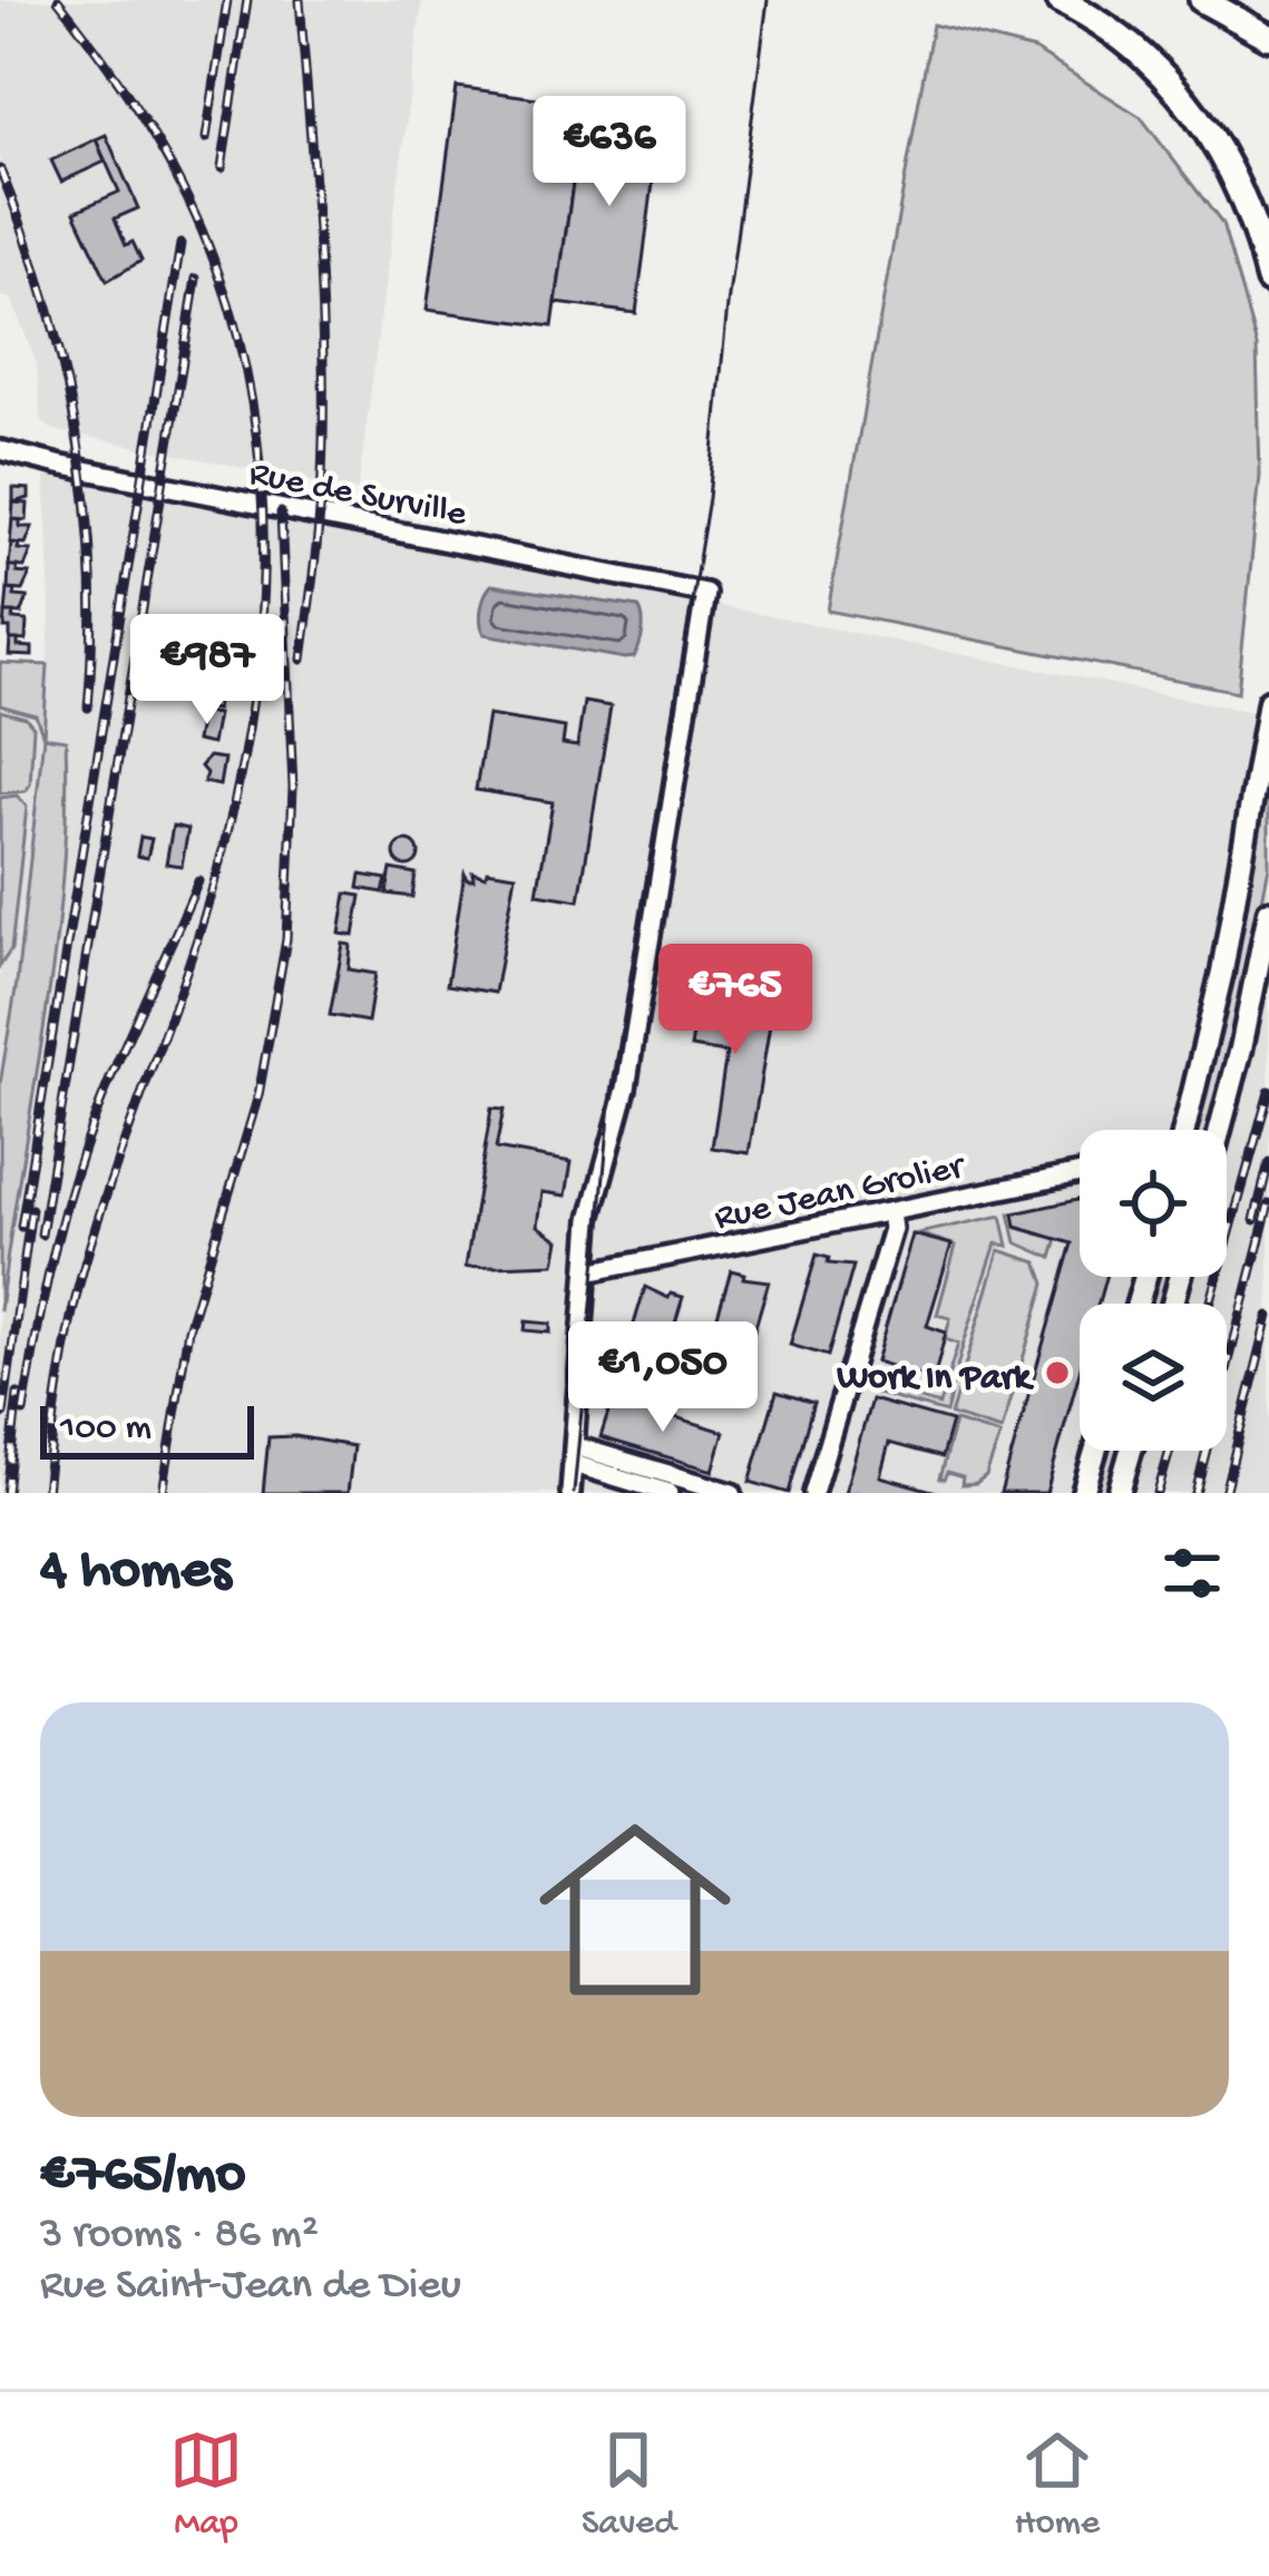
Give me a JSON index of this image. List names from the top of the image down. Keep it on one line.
{"streets":{"street":["Rue de Surville","Rue Jean Grolier"]},"crossings":[["Rue de Surville","Rue Jean Grolier"]],"places":["Work In Park"],"scale_bar":"100 m","page":{"price":["€636","€987","€765","€1,050"],"scale":"100 m","heading":"4 homes","list":[{"name":"€765/mo","note":"3 rooms · 86 m² · Rue Saint-Jean de Dieu"}],"tabs":["Map","Saved","Home"]}}
